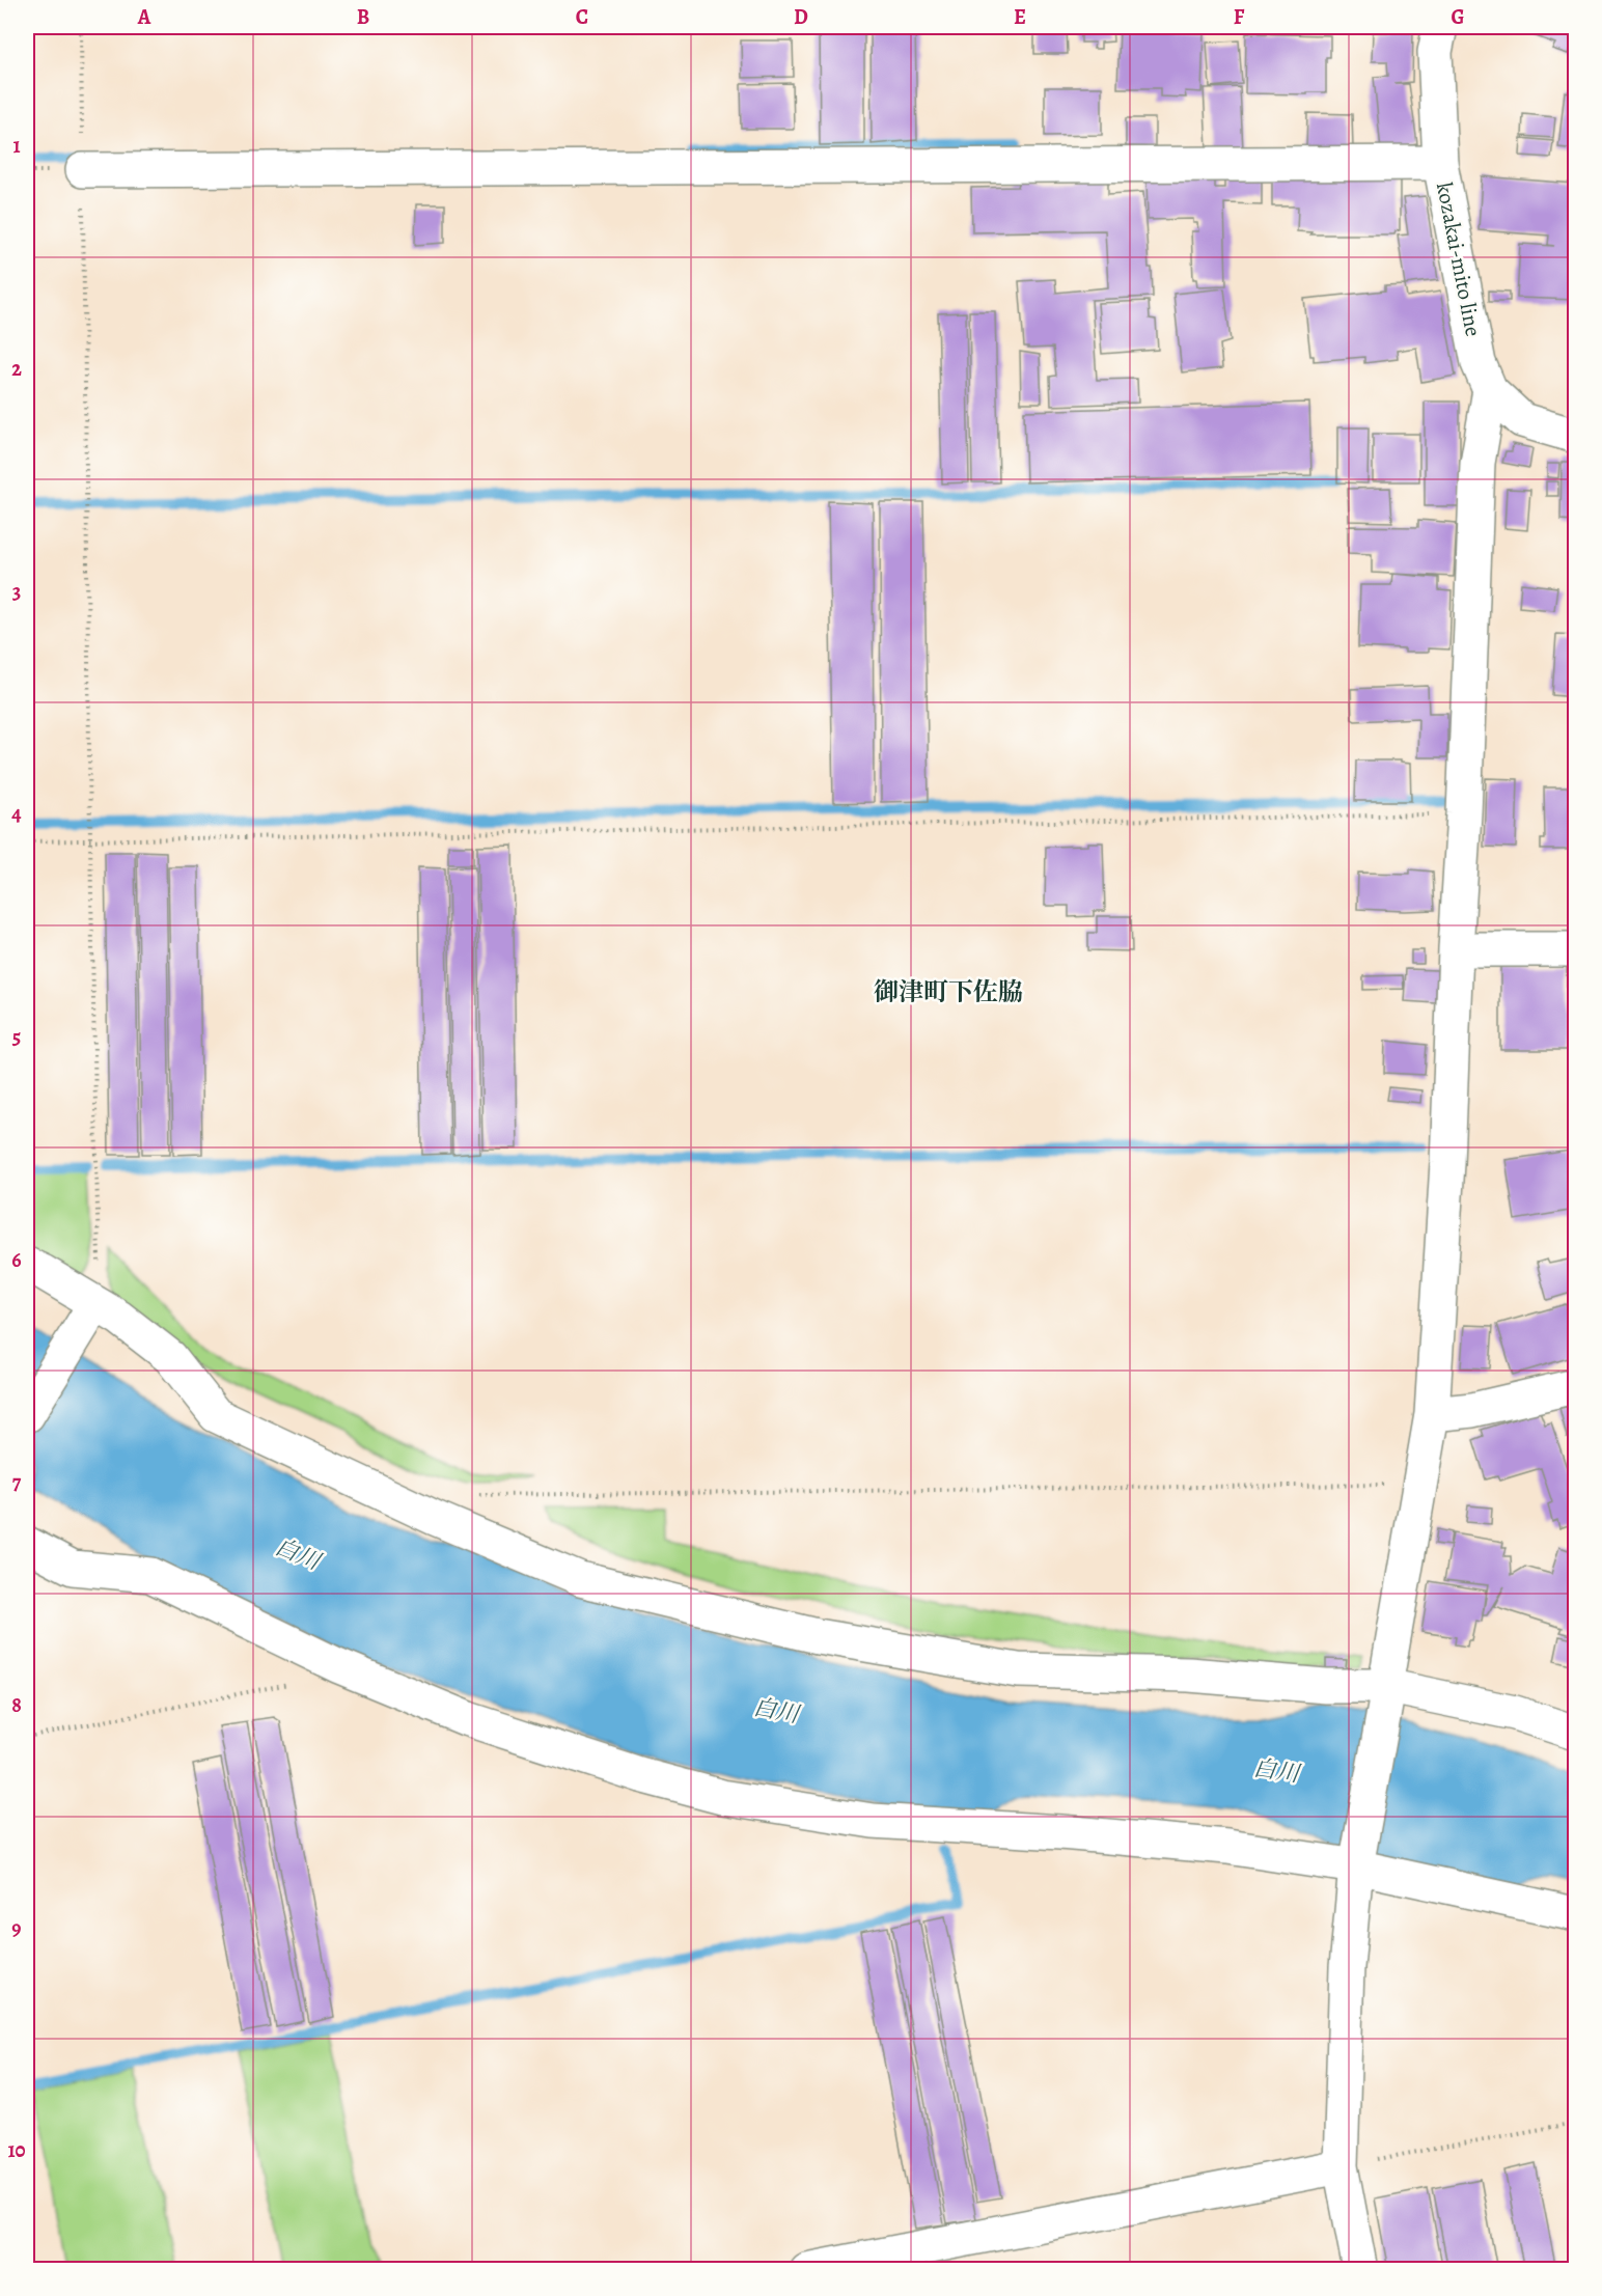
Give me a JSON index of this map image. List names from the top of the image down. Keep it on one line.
{"streets":{"street":["kozakai-mito line"]},"districts":["御津町下佐脇"],"water":["白川"],"grid":{"columns":["A","B","C","D","E","F","G"],"rows":["1","2","3","4","5","6","7","8","9","10"]}}
